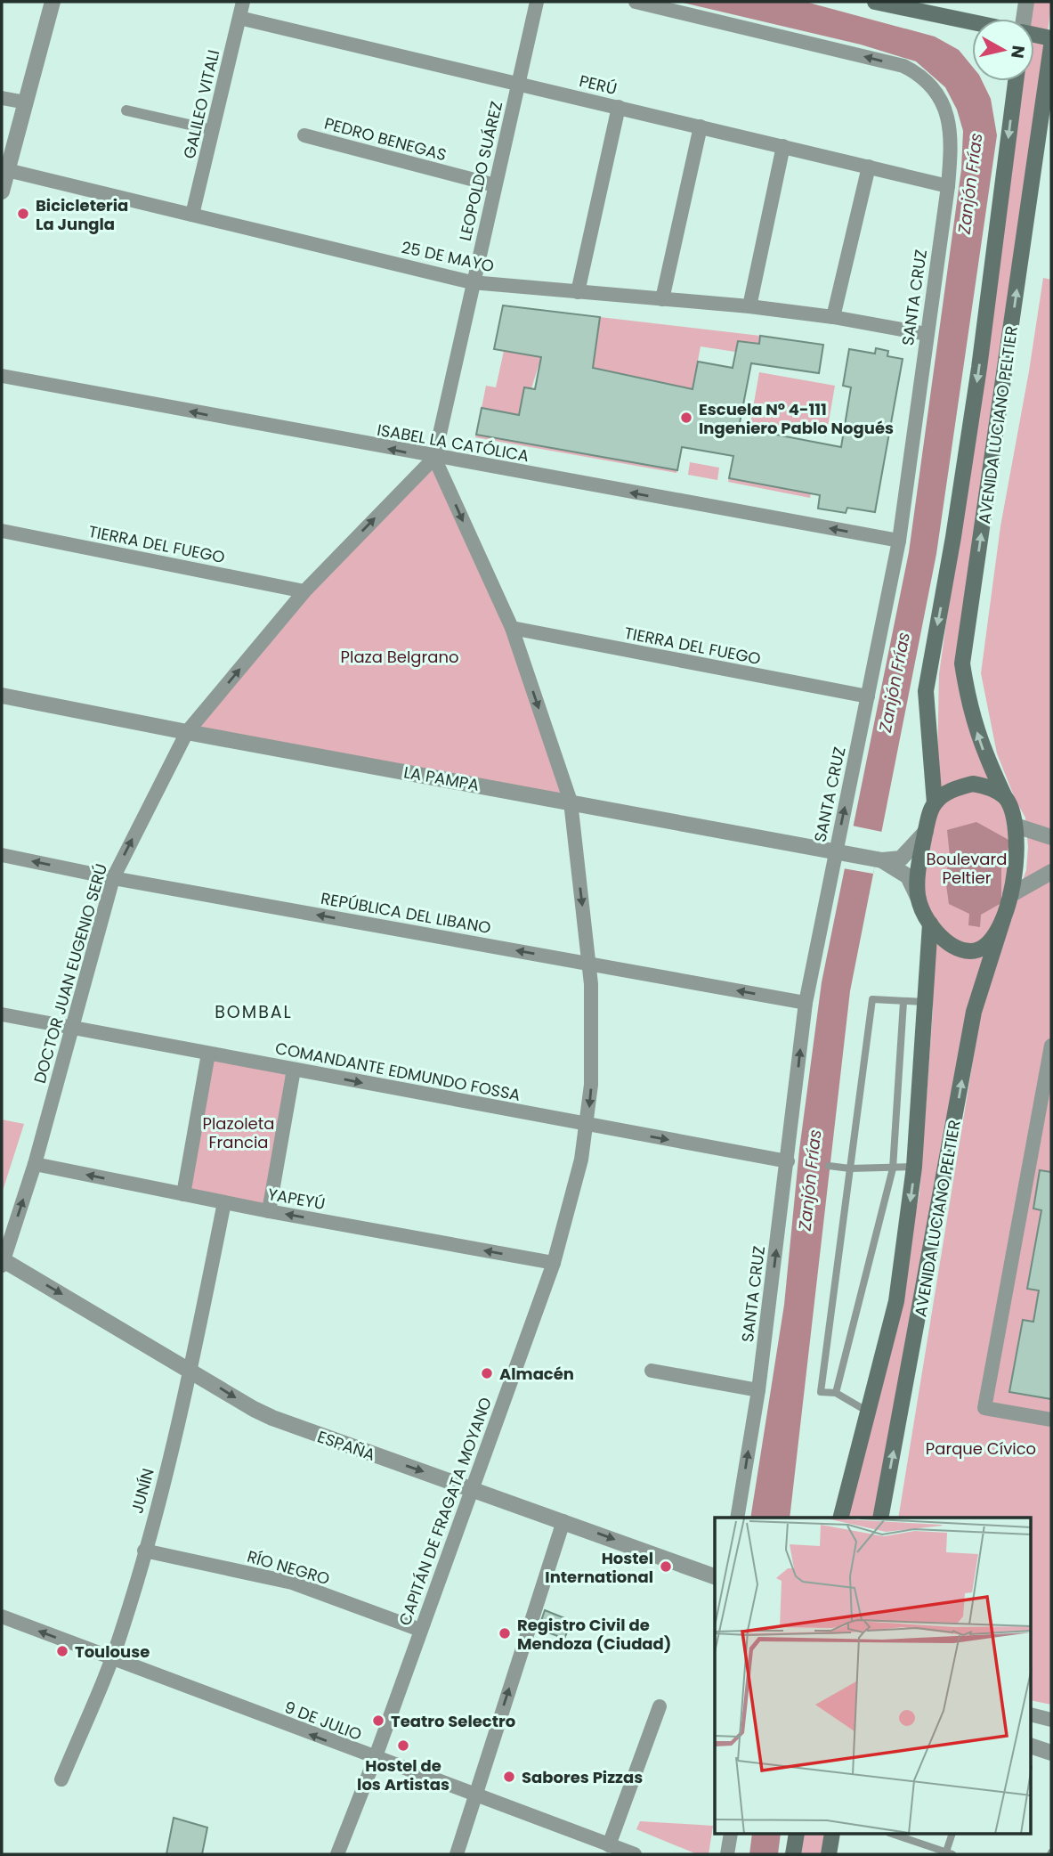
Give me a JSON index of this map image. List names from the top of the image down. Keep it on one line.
{"streets":{"main road":["AVENIDA LUCIANO PELTIER"],"street":["PERÚ","GALILEO VITALI","PEDRO BENEGAS","LEOPOLDO SUÁREZ","25 DE MAYO","SANTA CRUZ","ISABEL LA CATÓLICA","TIERRA DEL FUEGO","LA PAMPA","REPÚBLICA DEL LIBANO","DOCTOR JUAN EUGENIO SERÚ","COMANDANTE EDMUNDO FOSSA","YAPEYÚ","ESPAÑA","JUNÍN","CAPITÁN DE FRAGATA MOYANO","RÍO NEGRO","9 DE JULIO"]},"crossings":[["PERÚ","GALILEO VITALI"],["PERÚ","LEOPOLDO SUÁREZ"],["PERÚ","SANTA CRUZ"],["GALILEO VITALI","25 DE MAYO"],["PEDRO BENEGAS","LEOPOLDO SUÁREZ"],["LEOPOLDO SUÁREZ","25 DE MAYO"],["LEOPOLDO SUÁREZ","ISABEL LA CATÓLICA"],["LEOPOLDO SUÁREZ","DOCTOR JUAN EUGENIO SERÚ"],["LEOPOLDO SUÁREZ","CAPITÁN DE FRAGATA MOYANO"],["25 DE MAYO","SANTA CRUZ"],["SANTA CRUZ","ISABEL LA CATÓLICA"],["SANTA CRUZ","TIERRA DEL FUEGO"],["SANTA CRUZ","LA PAMPA"],["SANTA CRUZ","REPÚBLICA DEL LIBANO"],["SANTA CRUZ","COMANDANTE EDMUNDO FOSSA"],["AVENIDA LUCIANO PELTIER","LA PAMPA"],["ISABEL LA CATÓLICA","DOCTOR JUAN EUGENIO SERÚ"],["ISABEL LA CATÓLICA","CAPITÁN DE FRAGATA MOYANO"],["TIERRA DEL FUEGO","DOCTOR JUAN EUGENIO SERÚ"],["TIERRA DEL FUEGO","CAPITÁN DE FRAGATA MOYANO"],["LA PAMPA","DOCTOR JUAN EUGENIO SERÚ"],["LA PAMPA","CAPITÁN DE FRAGATA MOYANO"],["REPÚBLICA DEL LIBANO","DOCTOR JUAN EUGENIO SERÚ"],["REPÚBLICA DEL LIBANO","CAPITÁN DE FRAGATA MOYANO"],["DOCTOR JUAN EUGENIO SERÚ","COMANDANTE EDMUNDO FOSSA"],["DOCTOR JUAN EUGENIO SERÚ","YAPEYÚ"],["DOCTOR JUAN EUGENIO SERÚ","ESPAÑA"],["DOCTOR JUAN EUGENIO SERÚ","CAPITÁN DE FRAGATA MOYANO"],["COMANDANTE EDMUNDO FOSSA","CAPITÁN DE FRAGATA MOYANO"],["YAPEYÚ","JUNÍN"],["YAPEYÚ","CAPITÁN DE FRAGATA MOYANO"],["ESPAÑA","JUNÍN"],["ESPAÑA","CAPITÁN DE FRAGATA MOYANO"],["JUNÍN","RÍO NEGRO"],["JUNÍN","9 DE JULIO"],["CAPITÁN DE FRAGATA MOYANO","RÍO NEGRO"],["CAPITÁN DE FRAGATA MOYANO","9 DE JULIO"]],"one_way":["SANTA CRUZ","ISABEL LA CATÓLICA","REPÚBLICA DEL LIBANO","DOCTOR JUAN EUGENIO SERÚ","COMANDANTE EDMUNDO FOSSA","YAPEYÚ","ESPAÑA","CAPITÁN DE FRAGATA MOYANO","9 DE JULIO"],"districts":["BOMBAL"],"water":["Zanjón Frías"],"parks":["Plaza Belgrano","Boulevard Peltier","Plazoleta Francia","Parque Cívico"],"places":["Bicicleteria La Jungla","Escuela Nº 4-111 Ingeniero Pablo Nogués","Almacén","Hostel International","Registro Civil de Mendoza (Ciudad)","Toulouse","Teatro Selectro","Hostel de los Artistas","Sabores Pizzas"],"north":"right"}
